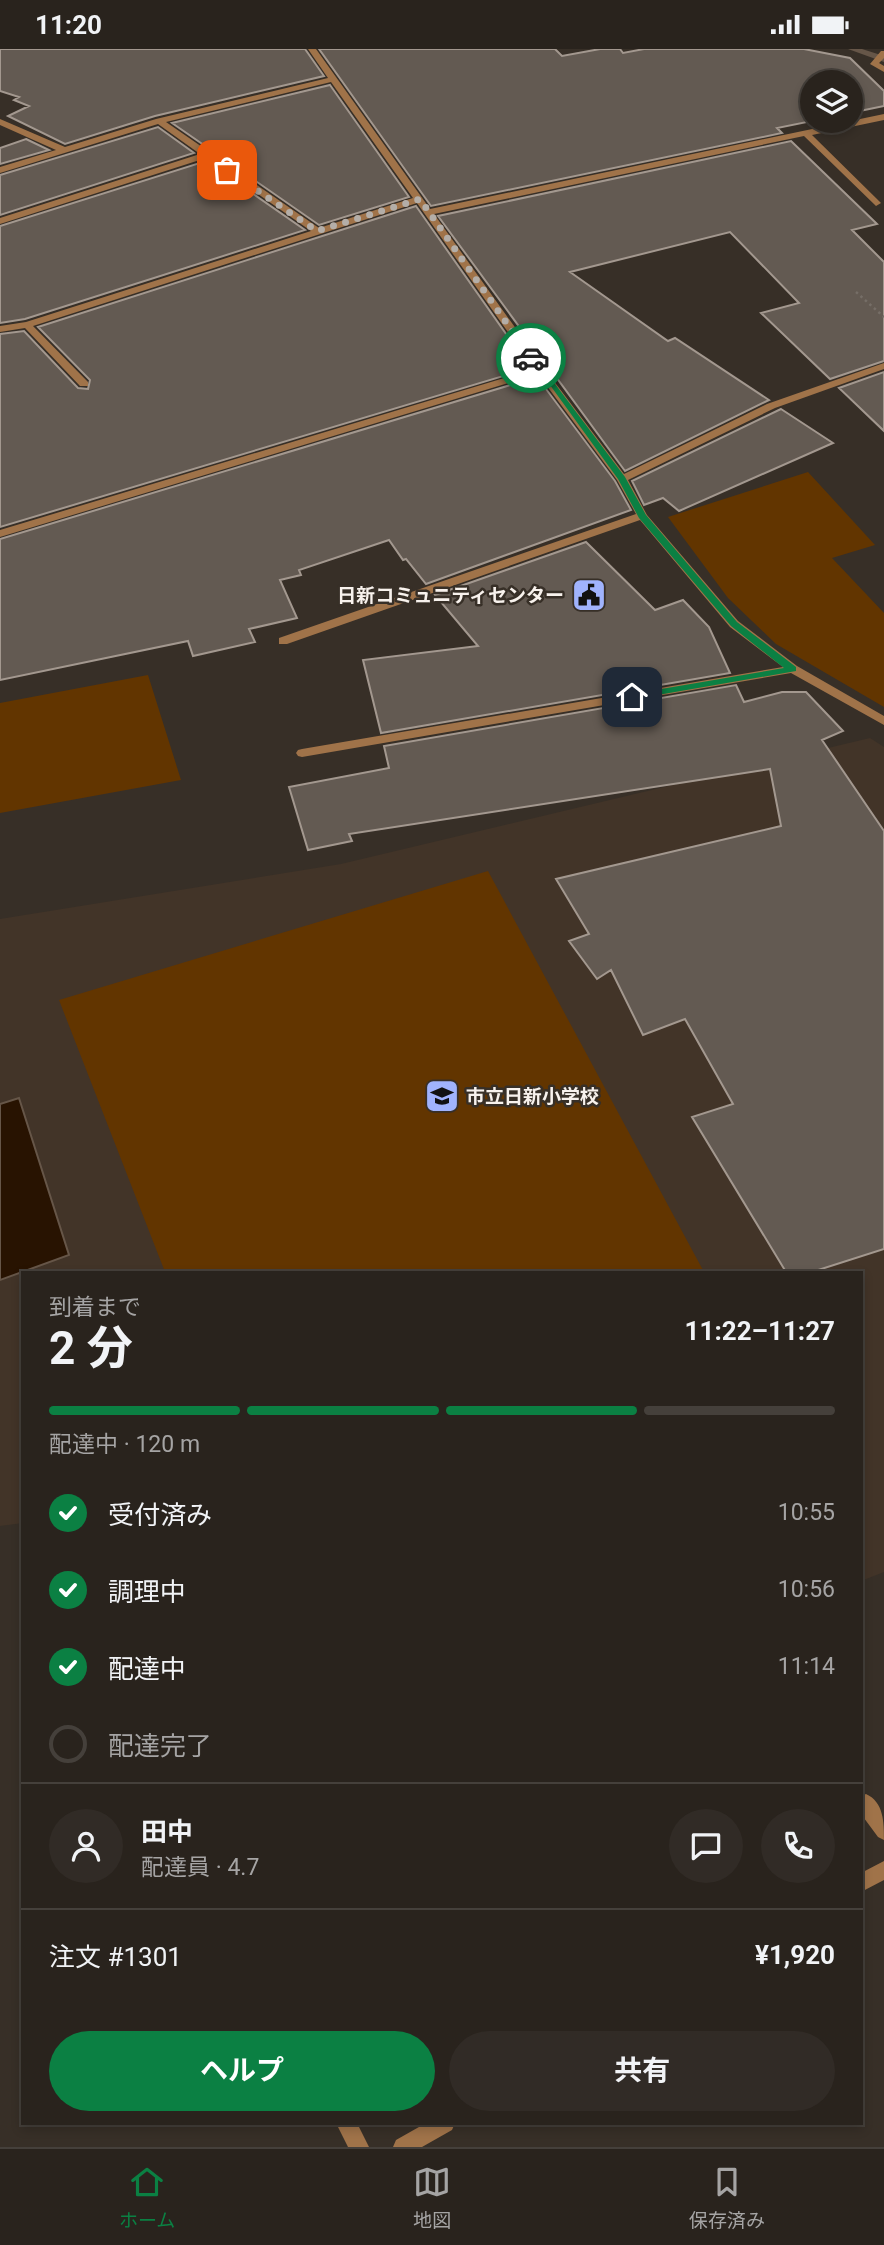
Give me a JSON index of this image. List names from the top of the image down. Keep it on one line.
{"places":{"public building":["日新コミュニティセンター"],"school or university":["市立日新小学校"]},"page":{"status":"11:20","heading":["2 分","到着まで","11:22–11:27"],"panel":["田中","配達員 · 4.7","注文 #1301","¥1,920"],"bar":"配達中 · 120 m","list":[["受付済み","10:55"],["調理中","10:56"],["配達中","11:14"],"配達完了"],"buttons":["ヘルプ","共有"],"tabs":["ホーム","地図","保存済み"]}}
